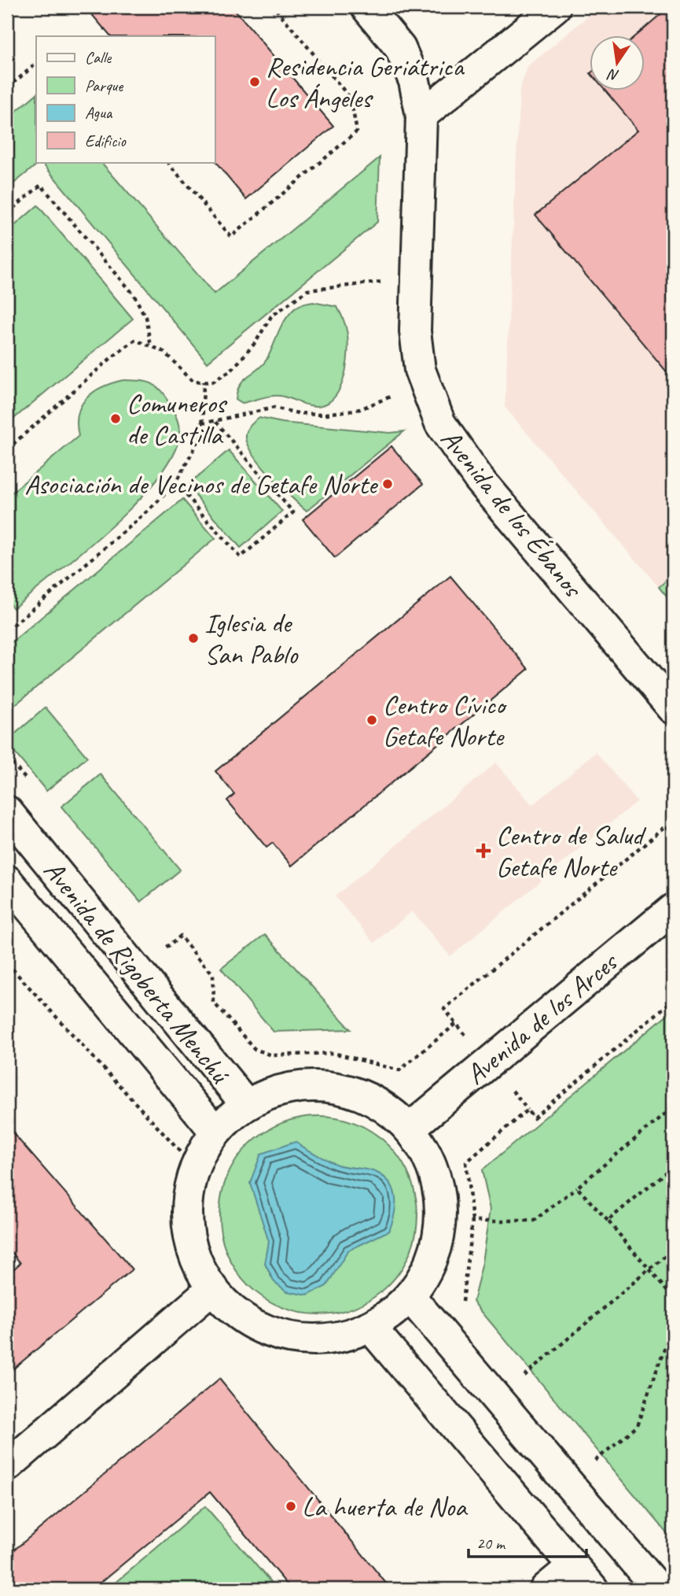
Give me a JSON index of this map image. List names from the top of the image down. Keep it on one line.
{"streets":{"street":["Avenida de los Ébanos","Avenida de Rigoberta Menchú","Avenida de los Arces"]},"places":{"other":["Residencia Geriátrica Los Ángeles","Comuneros de Castilla","Asociación de Vecinos de Getafe Norte","Iglesia de San Pablo","Centro Cívico Getafe Norte","La huerta de Noa"],"health":["Centro de Salud Getafe Norte"]},"legend":["Calle","Parque","Agua","Edificio"],"scale_bar":"20 m","north":"bottom"}
